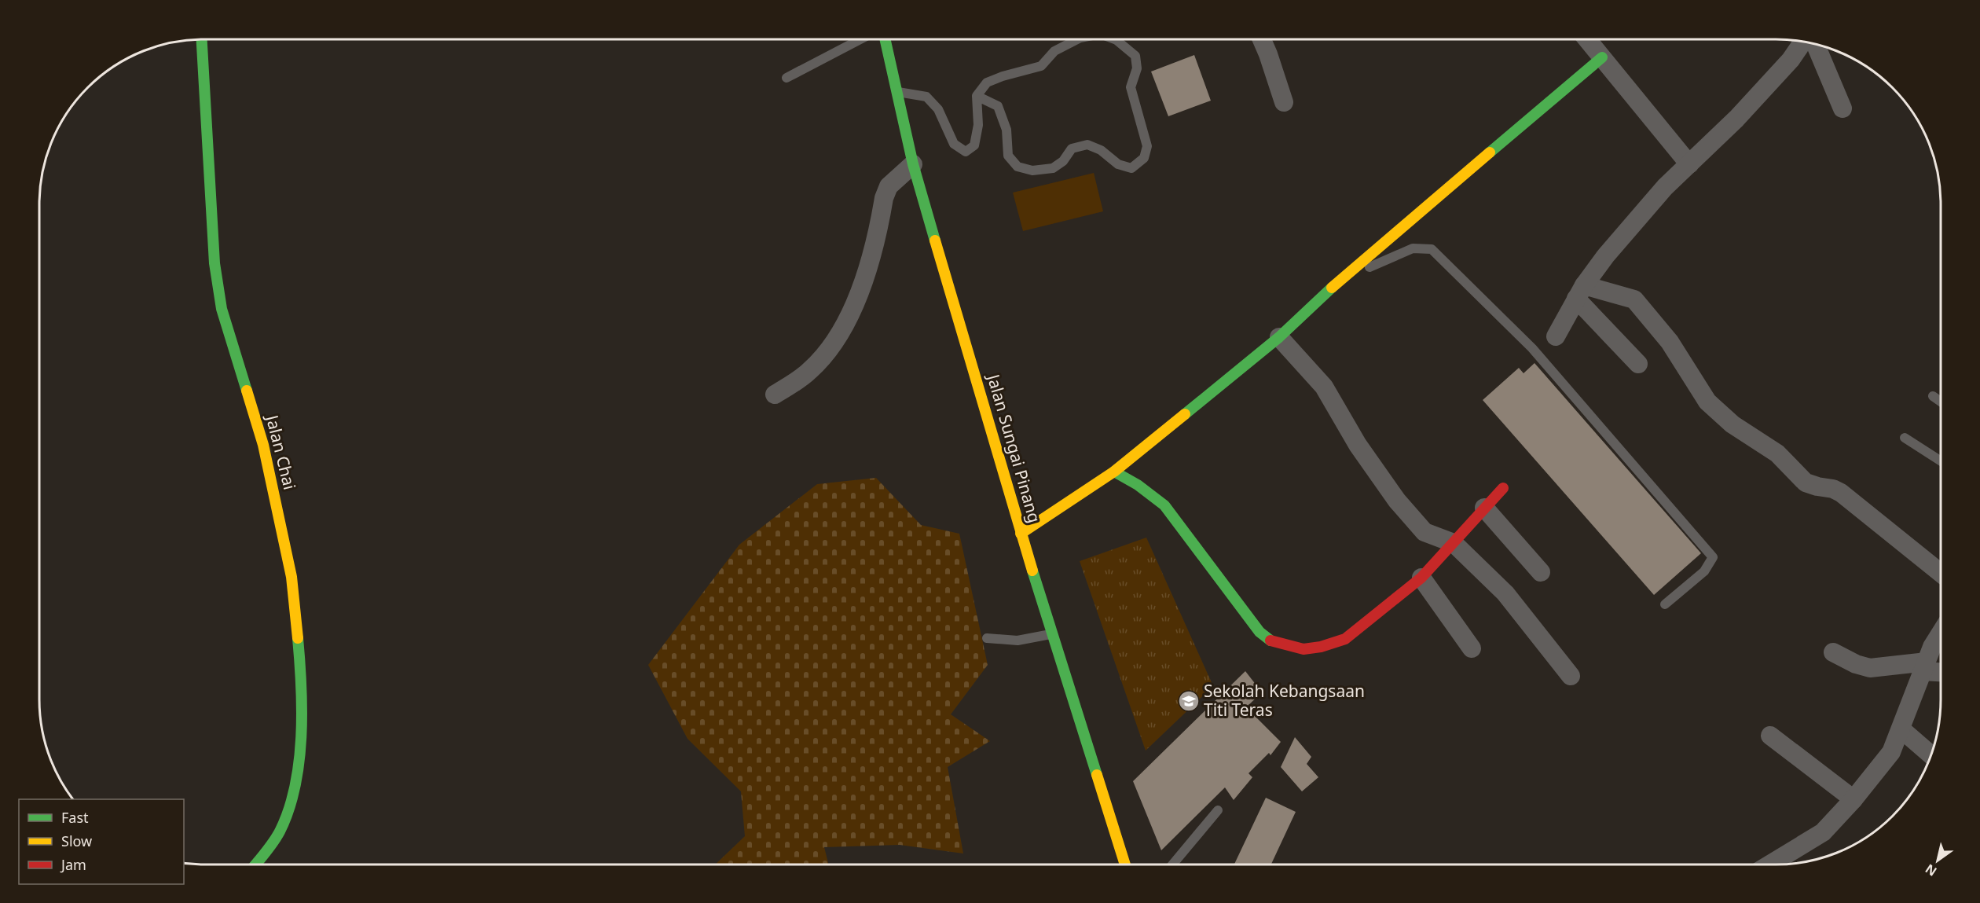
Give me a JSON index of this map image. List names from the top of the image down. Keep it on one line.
{"streets":{"street":["Jalan Sungai Pinang","Jalan Chai"]},"places":{"school or university":["Sekolah Kebangsaan Titi Teras"]},"legend":["Fast","Slow","Jam"],"north":"bottom left"}
